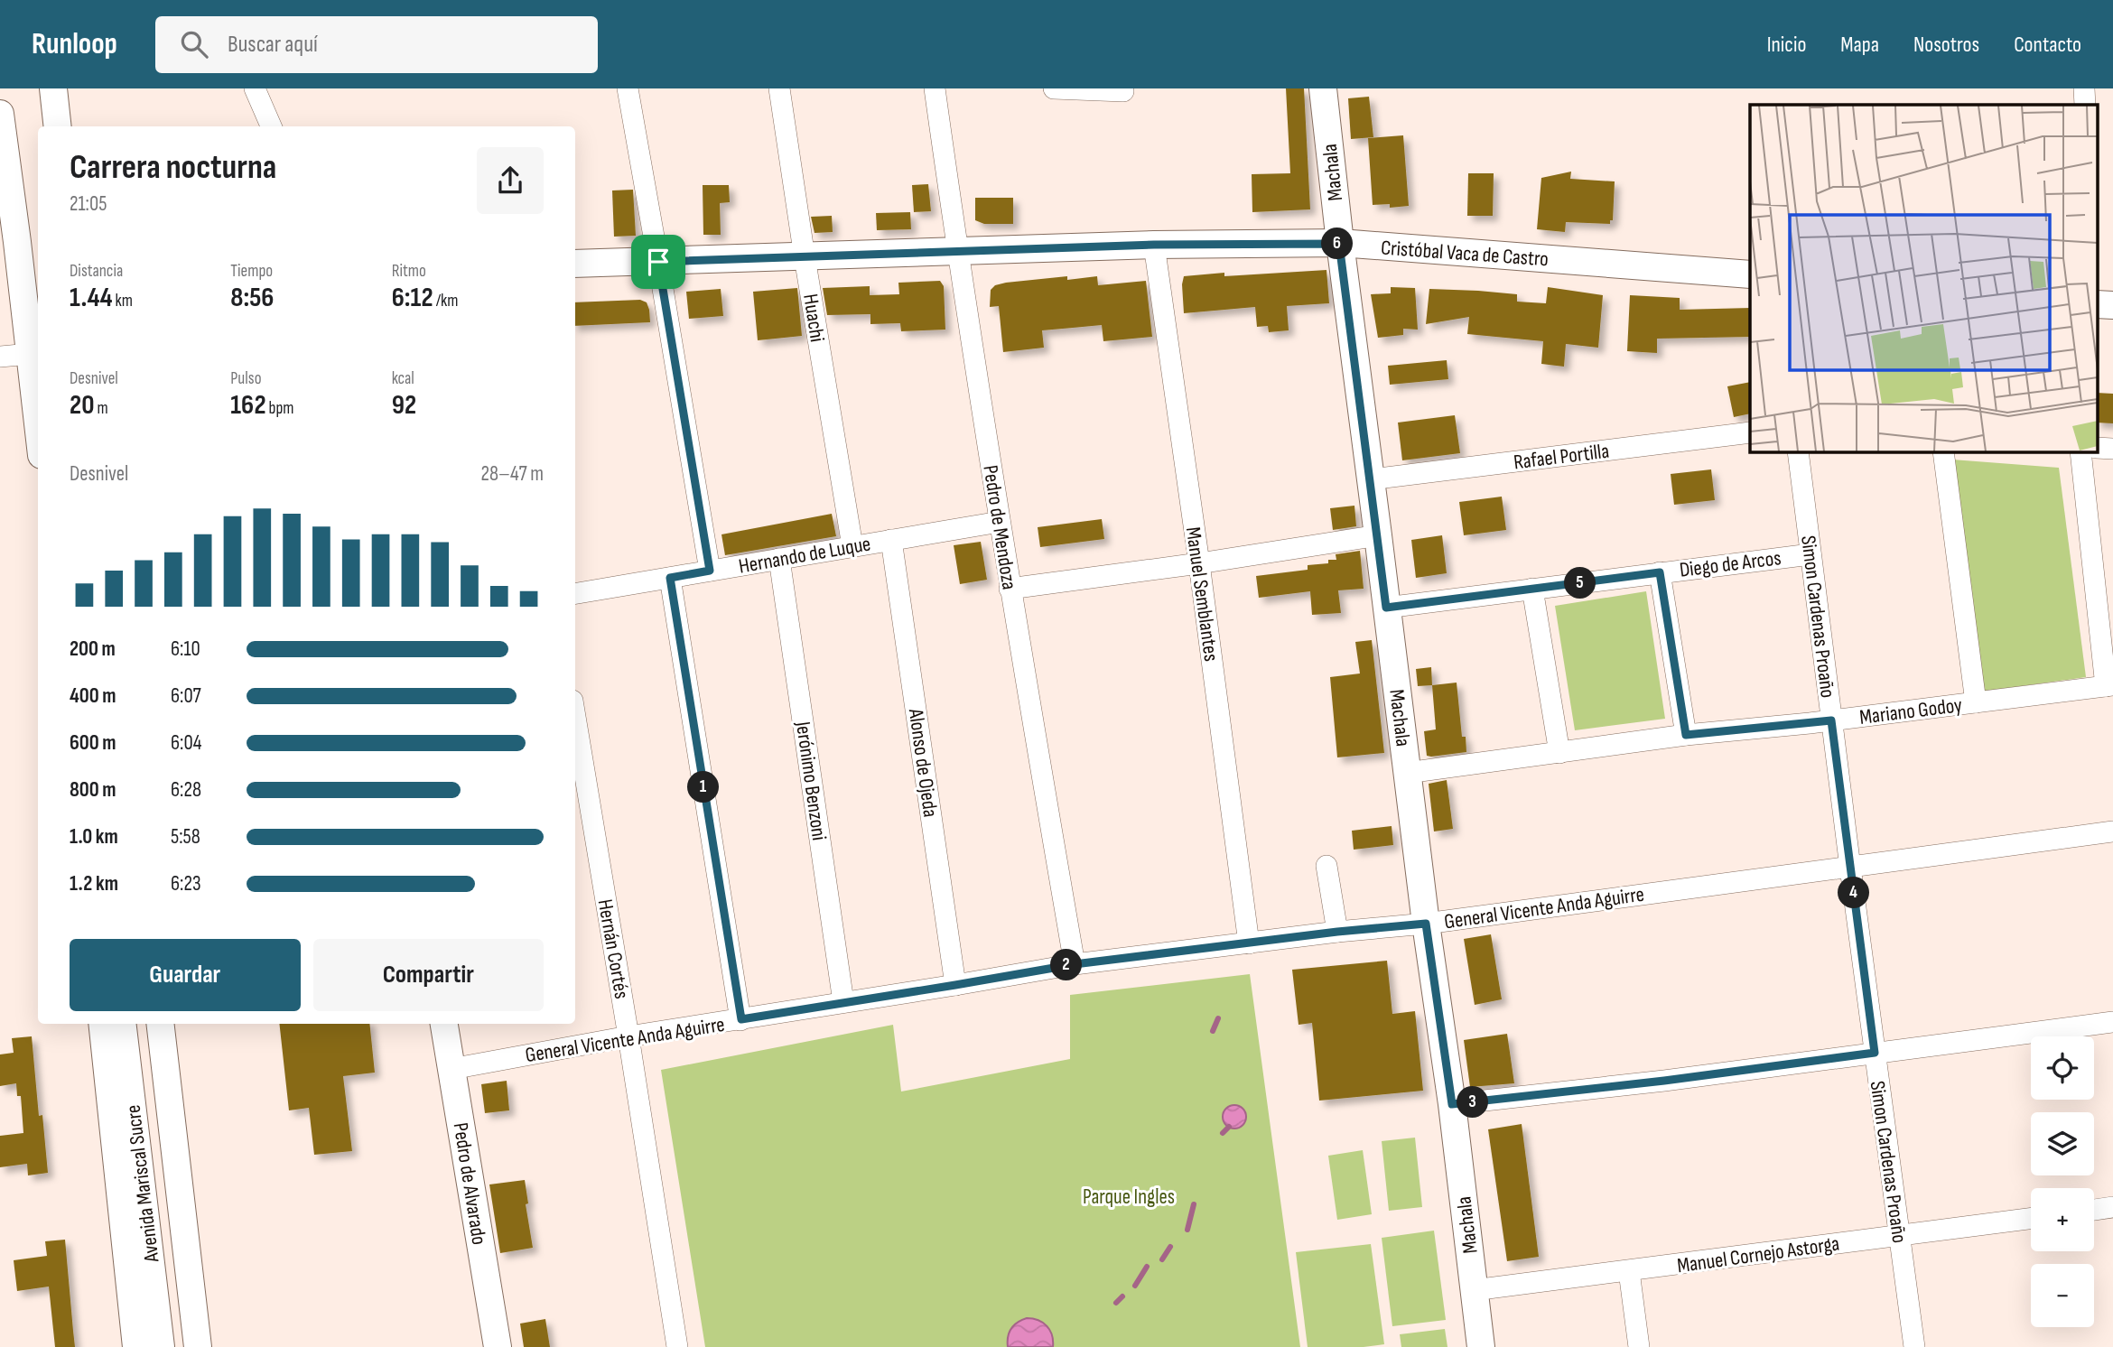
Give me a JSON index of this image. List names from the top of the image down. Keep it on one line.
{"streets":{"main road":["Machala","Cristóbal Vaca de Castro","Avenida Mariscal Sucre","Pedro de Alvarado"],"street":["Huachi","Rafael Portilla","Pedro de Mendoza","Hernando de Luque","Diego de Arcos","Manuel Semblantes","Simon Cardenas Proaño","Mariano Godoy","Alonso de Ojeda","Jerónimo Benzoni","General Vicente Anda Aguirre","Hernán Cortés","Manuel Cornejo Astorga"]},"crossings":[["Machala","Cristóbal Vaca de Castro"],["Machala","Rafael Portilla"],["Machala","Diego de Arcos"],["Machala","Mariano Godoy"],["Machala","General Vicente Anda Aguirre"],["Machala","Manuel Cornejo Astorga"],["Cristóbal Vaca de Castro","Huachi"],["Cristóbal Vaca de Castro","Pedro de Mendoza"],["Cristóbal Vaca de Castro","Manuel Semblantes"],["Huachi","Hernando de Luque"],["Pedro de Mendoza","Hernando de Luque"],["Pedro de Mendoza","General Vicente Anda Aguirre"],["Hernando de Luque","Alonso de Ojeda"],["Hernando de Luque","Jerónimo Benzoni"],["Diego de Arcos","Simon Cardenas Proaño"],["Manuel Semblantes","General Vicente Anda Aguirre"],["Simon Cardenas Proaño","Mariano Godoy"],["Simon Cardenas Proaño","General Vicente Anda Aguirre"],["Simon Cardenas Proaño","Manuel Cornejo Astorga"],["Alonso de Ojeda","General Vicente Anda Aguirre"],["Jerónimo Benzoni","General Vicente Anda Aguirre"],["General Vicente Anda Aguirre","Hernán Cortés"],["General Vicente Anda Aguirre","Pedro de Alvarado"]],"parks":["Parque Ingles"],"page":{"header":"Runloop","search":"Buscar aquí","nav":["Inicio","Mapa","Nosotros","Contacto"],"heading":["Carrera nocturna","21:05"],"pins":["6","5","1","4","2","3"],"stats":[["Distancia","1.44 km"],["Tiempo","8:56"],["Ritmo","6:12 /km"],["Desnivel","20 m"],["Pulso","162 bpm"],["kcal","92"]],"chart":["Desnivel","28–47 m"],"list":[{"name":"200 m","note":"6:10"},{"name":"400 m","note":"6:07"},{"name":"600 m","note":"6:04"},{"name":"800 m","note":"6:28"},{"name":"1.0 km","note":"5:58"},{"name":"1.2 km","note":"6:23"}],"buttons":["Guardar","Compartir"],"map_buttons":["+","−"]}}
